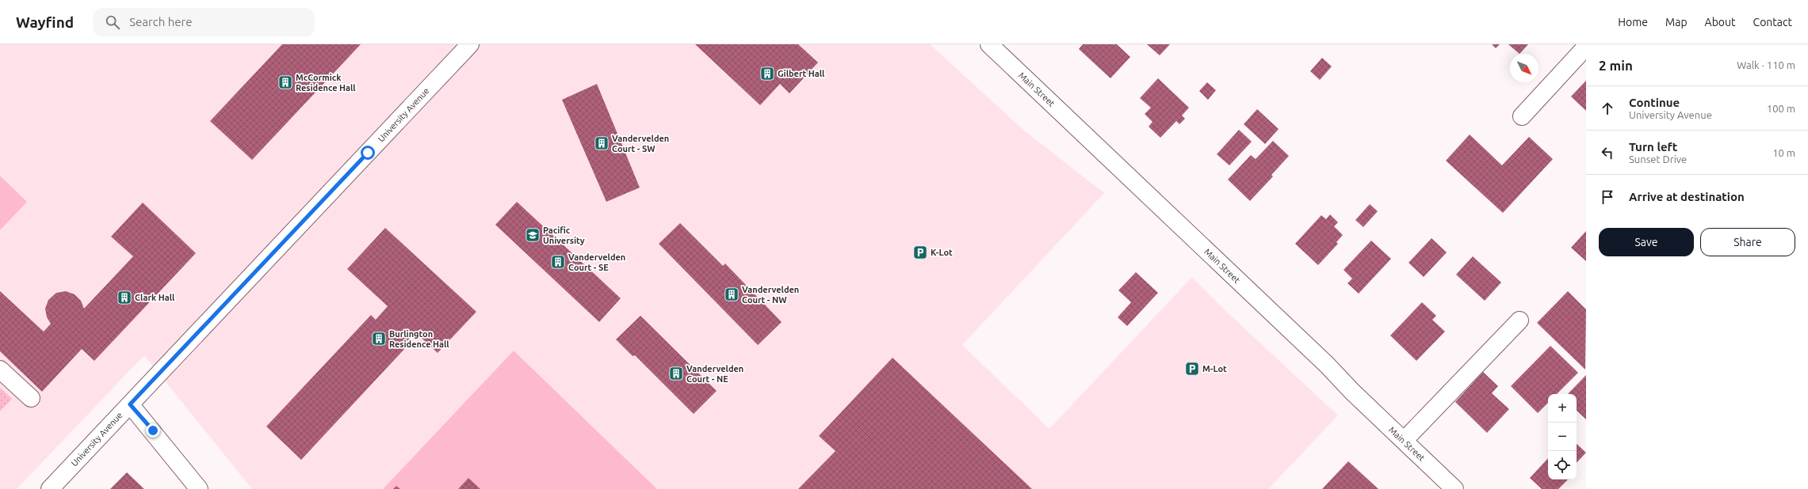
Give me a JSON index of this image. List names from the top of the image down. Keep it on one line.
{"streets":{"street":["Main Street","University Avenue"]},"places":{"building":["Gilbert Hall","McCormick Residence Hall","Vandervelden Court - SW","Vandervelden Court - SE","Vandervelden Court - NW","Clark Hall","Burlington Residence Hall","Vandervelden Court - NE"],"school or university":["Pacific University"],"parking":["K-Lot","M-Lot"]},"north":"bottom right","page":{"header":"Wayfind","search":"Search here","nav":["Home","Map","About","Contact"],"heading":["2 min","Walk · 110 m"],"list":[["Continue","University Avenue","100 m"],["Turn left","Sunset Drive","10 m"],"Arrive at destination"],"buttons":["Save","Share"],"map_buttons":["+","−"]}}
